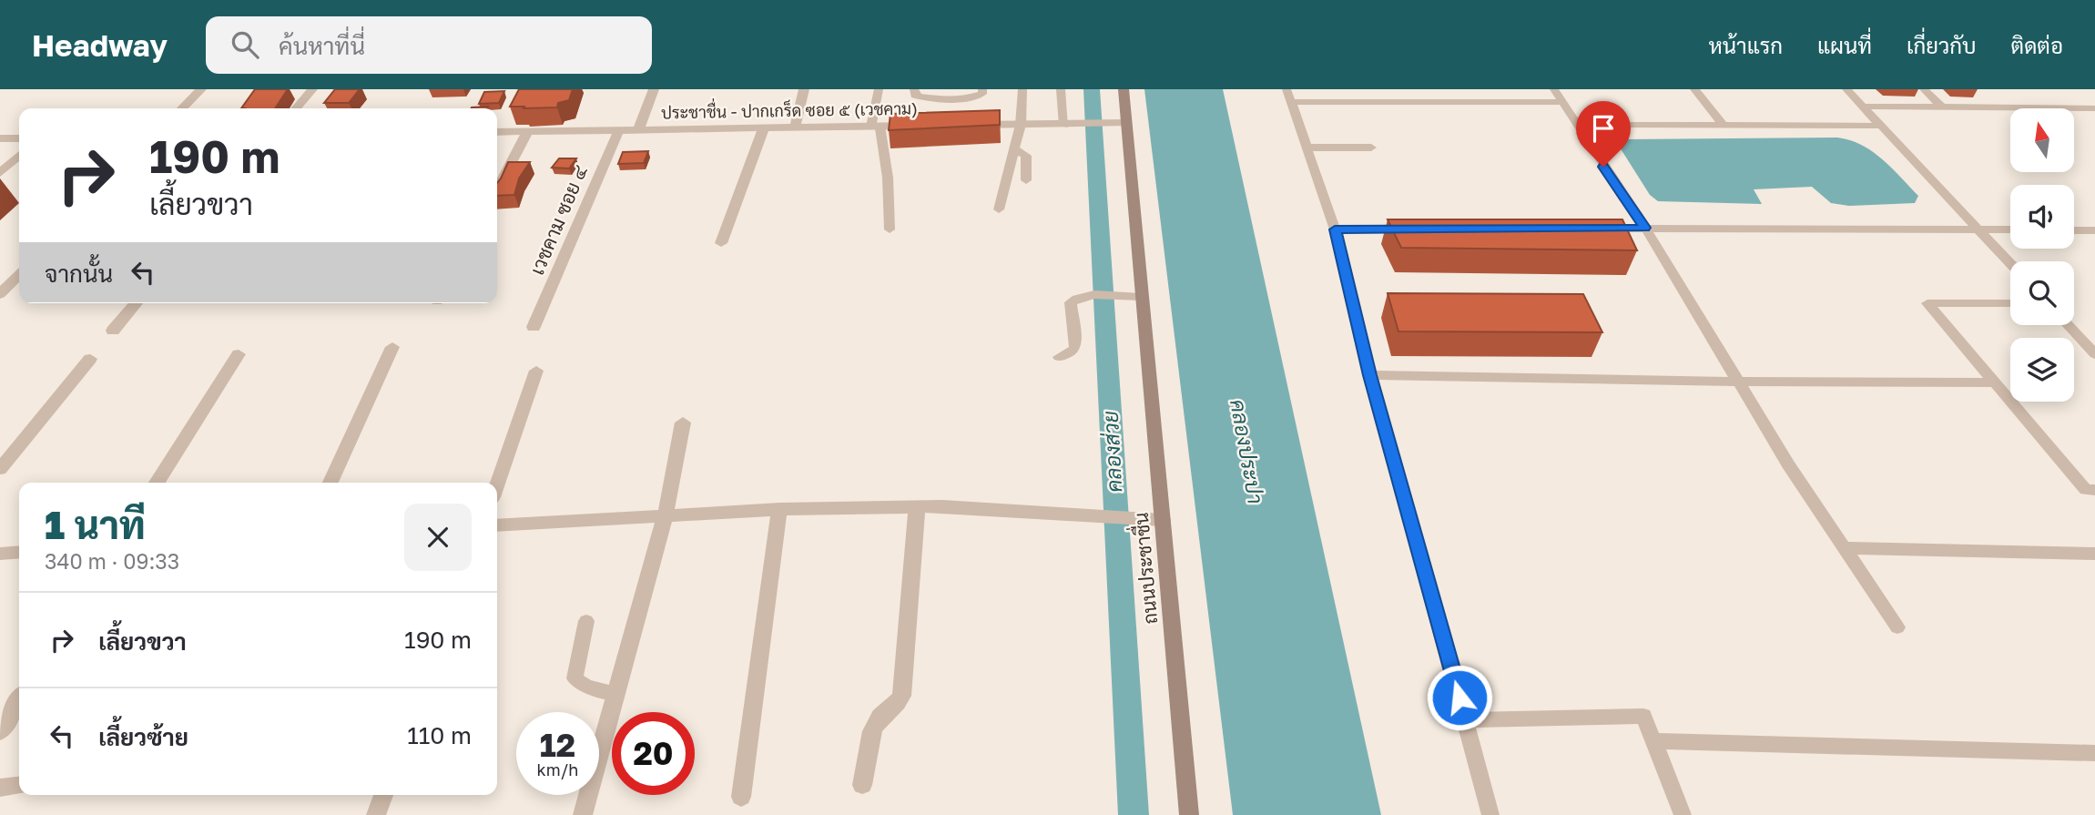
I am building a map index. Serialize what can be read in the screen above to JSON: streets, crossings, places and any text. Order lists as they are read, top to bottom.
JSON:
{
  "streets": {
    "main road": ["ถนนประชาชื่น"],
    "street": ["ประชาชื่น - ปากเกร็ด ซอย ๕ (เวชคาม)", "เวชคาม ซอย ๔"]
  },
  "crossings": [
    ["ประชาชื่น - ปากเกร็ด ซอย ๕ (เวชคาม)", "เวชคาม ซอย ๔"]
  ],
  "water": ["คลองส่วย", "คลองประปา"],
  "north": "top",
  "page": {
    "header": "Headway",
    "search": "ค้นหาที่นี่",
    "nav": [
      "หน้าแรก",
      "แผนที่",
      "เกี่ยวกับ",
      "ติดต่อ"
    ],
    "turn": ["190 m", "เลี้ยวขวา"],
    "then": "จากนั้น",
    "heading": ["1 นาที", "340 m · 09:33"],
    "list": [
      {
        "name": "เลี้ยวขวา",
        "value": "190 m"
      },
      {
        "name": "เลี้ยวซ้าย",
        "value": "110 m"
      }
    ],
    "speed": "12 km/h",
    "limit": "20"
  }
}
